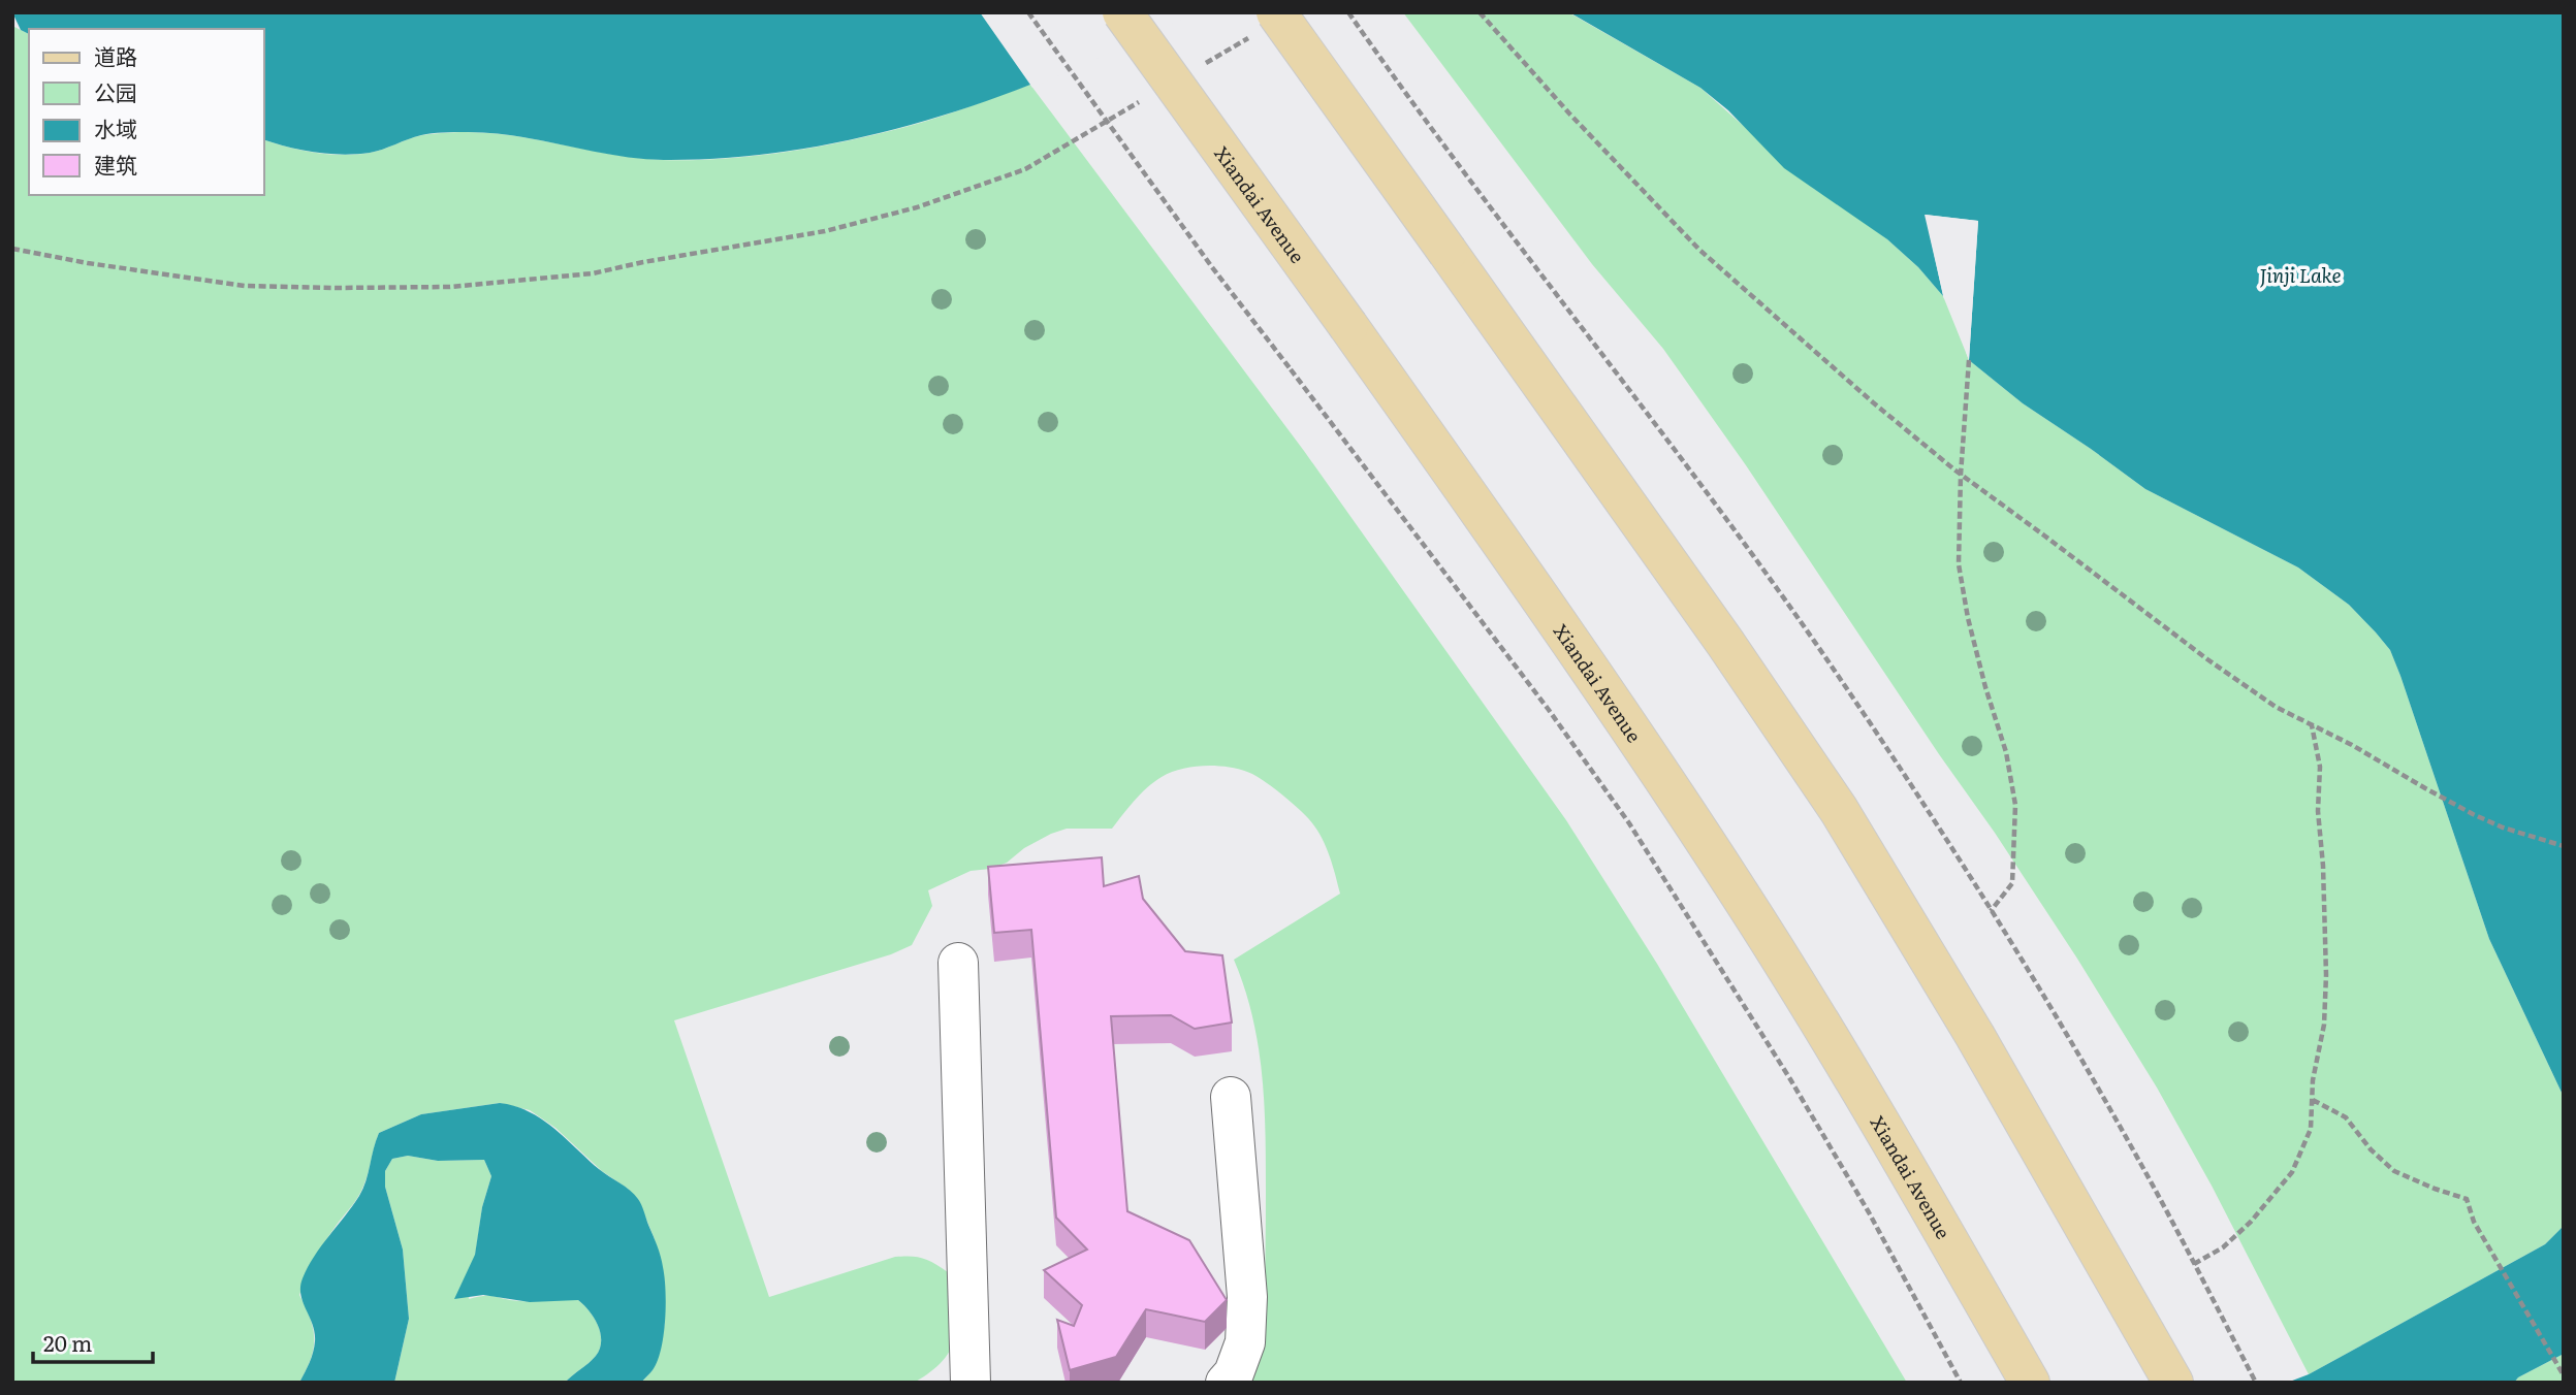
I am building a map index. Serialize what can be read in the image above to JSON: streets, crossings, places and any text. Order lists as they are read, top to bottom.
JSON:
{
  "streets": {
    "main road": ["Xiandai Avenue"]
  },
  "water": ["Jinji Lake"],
  "legend": [
    "道路",
    "公园",
    "水域",
    "建筑"
  ],
  "scale_bar": "20 m"
}
